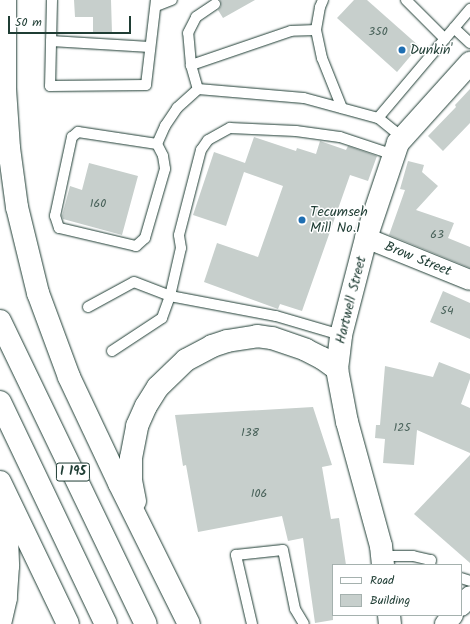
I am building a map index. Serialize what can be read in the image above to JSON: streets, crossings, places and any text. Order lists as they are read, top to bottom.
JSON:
{
  "streets": {
    "main road": ["Hartwell Street", "I 195"],
    "street": ["Brow Street"]
  },
  "crossings": [
    ["Brow Street", "Hartwell Street"]
  ],
  "places": ["Dunkin'", "Tecumseh Mill No.1"],
  "house_numbers": [
    "350",
    "160",
    "63",
    "54",
    "125",
    "138",
    "106"
  ],
  "legend": ["Road", "Building"],
  "scale_bar": "50 m"
}
